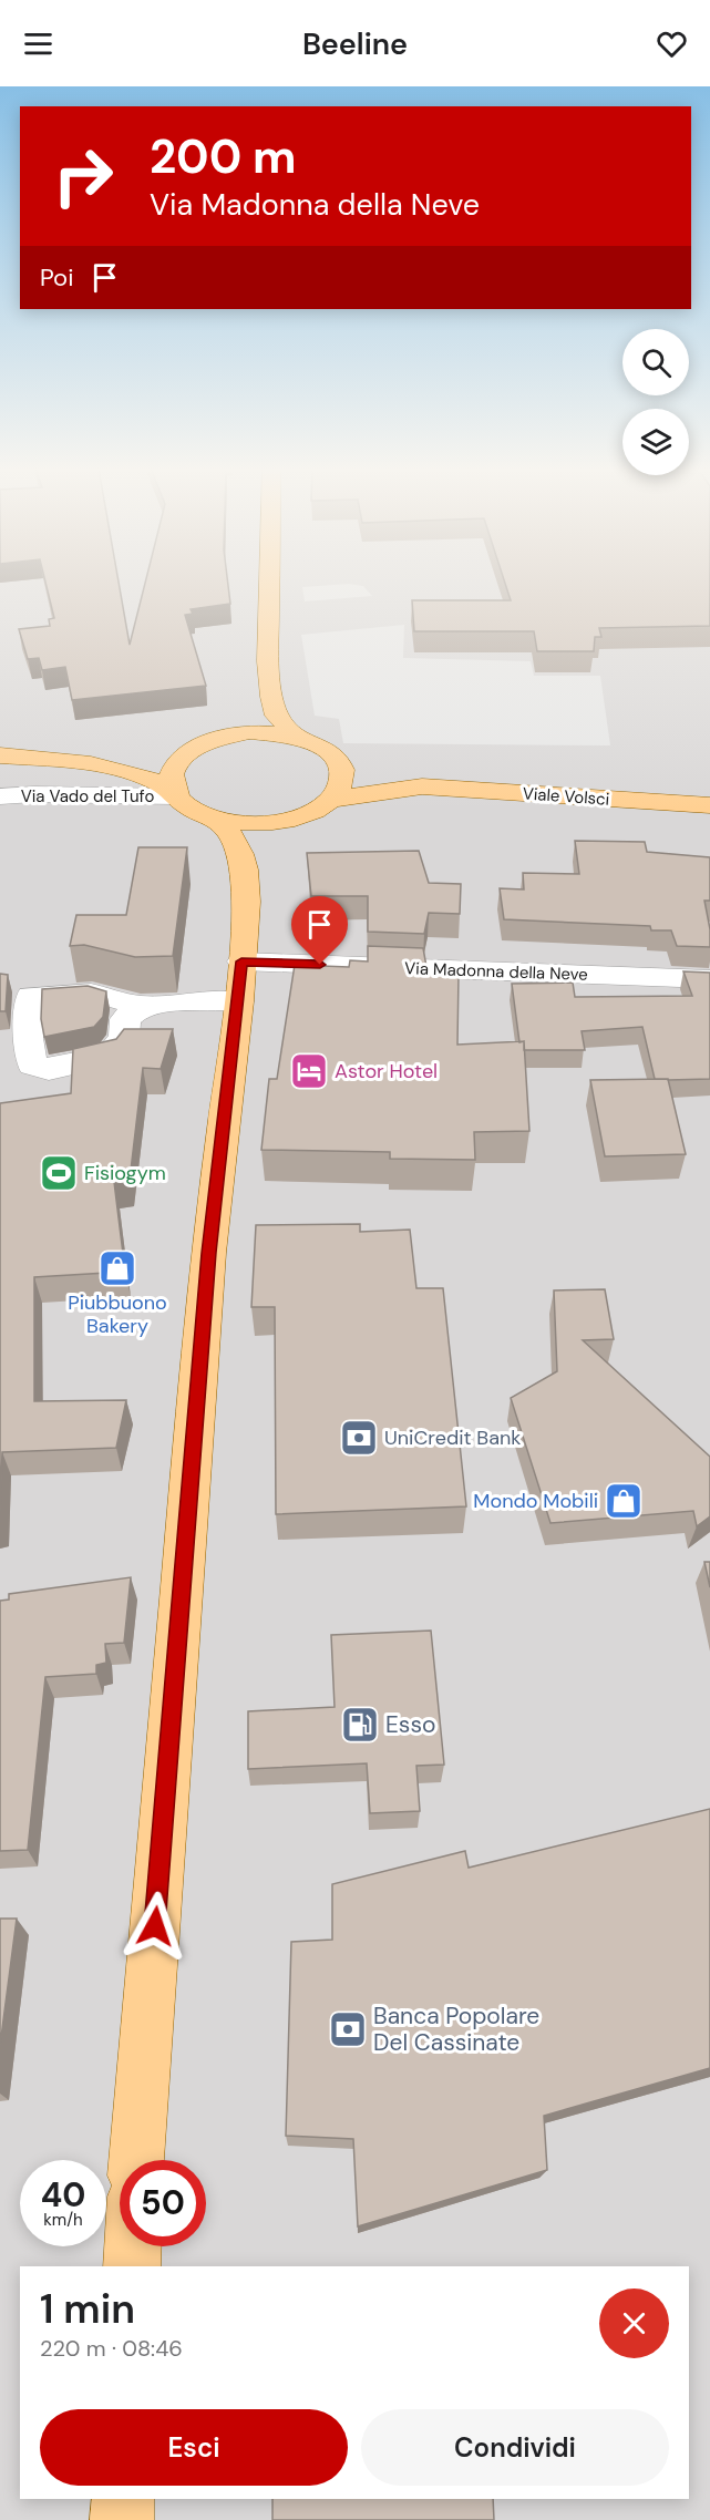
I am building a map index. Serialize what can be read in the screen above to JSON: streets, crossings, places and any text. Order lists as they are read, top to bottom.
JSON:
{
  "streets": {
    "main road": ["Viale Volsci"],
    "street": ["Via Vado del Tufo", "Via Madonna della Neve"]
  },
  "places": {
    "hotel": ["Astor Hotel"],
    "sports": ["Fisiogym"],
    "shop": ["Piubbuono Bakery", "Mondo Mobili"],
    "bank": ["UniCredit Bank", "Banca Popolare Del Cassinate"],
    "fuel station": ["Esso"]
  },
  "page": {
    "header": "Beeline",
    "turn": ["200 m", "Via Madonna della Neve"],
    "then": "Poi",
    "speed": "40 km/h",
    "limit": "50",
    "heading": ["1 min", "220 m · 08:46"],
    "buttons": ["Esci", "Condividi"]
  }
}
